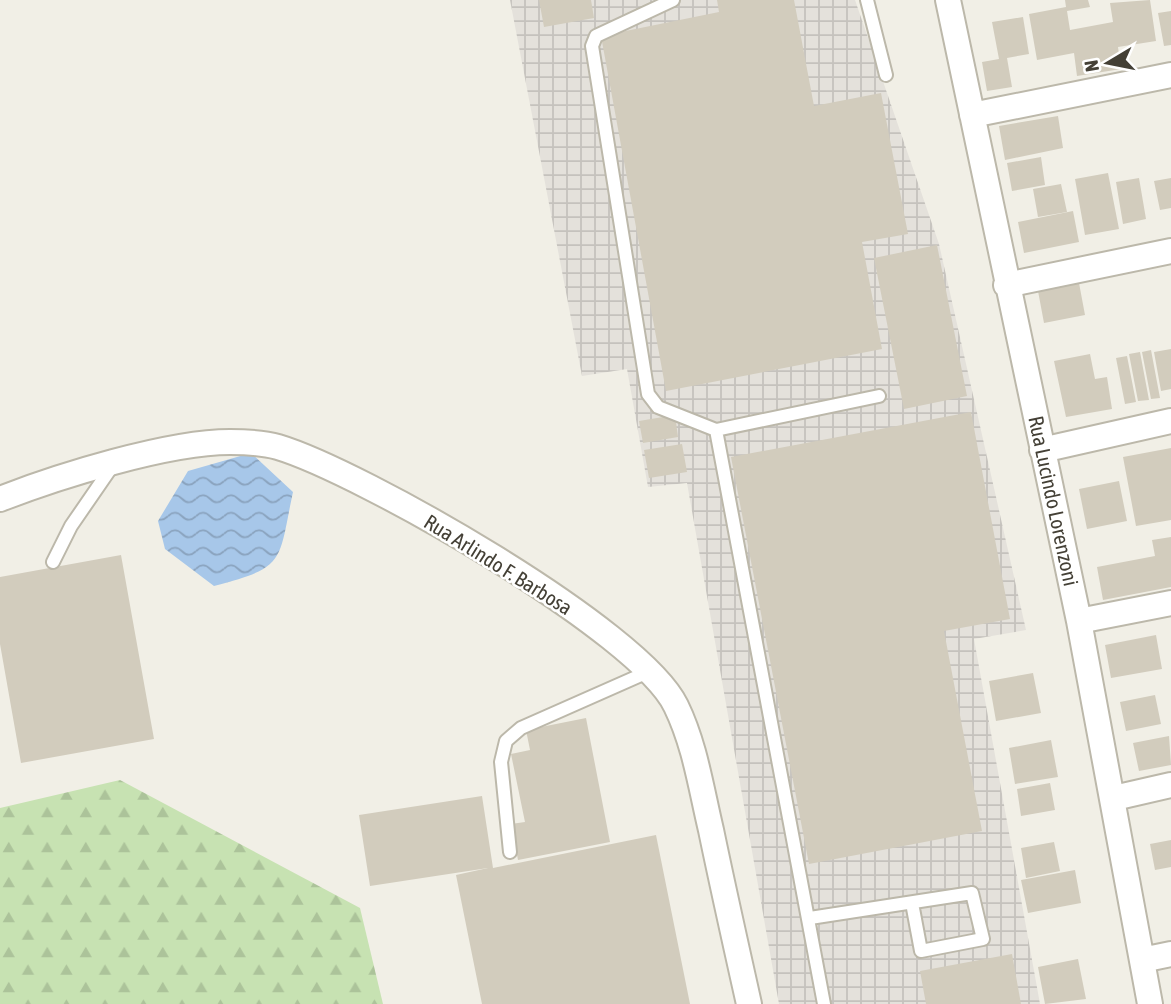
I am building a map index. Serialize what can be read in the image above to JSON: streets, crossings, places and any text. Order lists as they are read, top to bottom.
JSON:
{
  "streets": {
    "street": ["Rua Lucindo Lorenzoni", "Rua Arlindo F. Barbosa"]
  },
  "north": "left"
}
